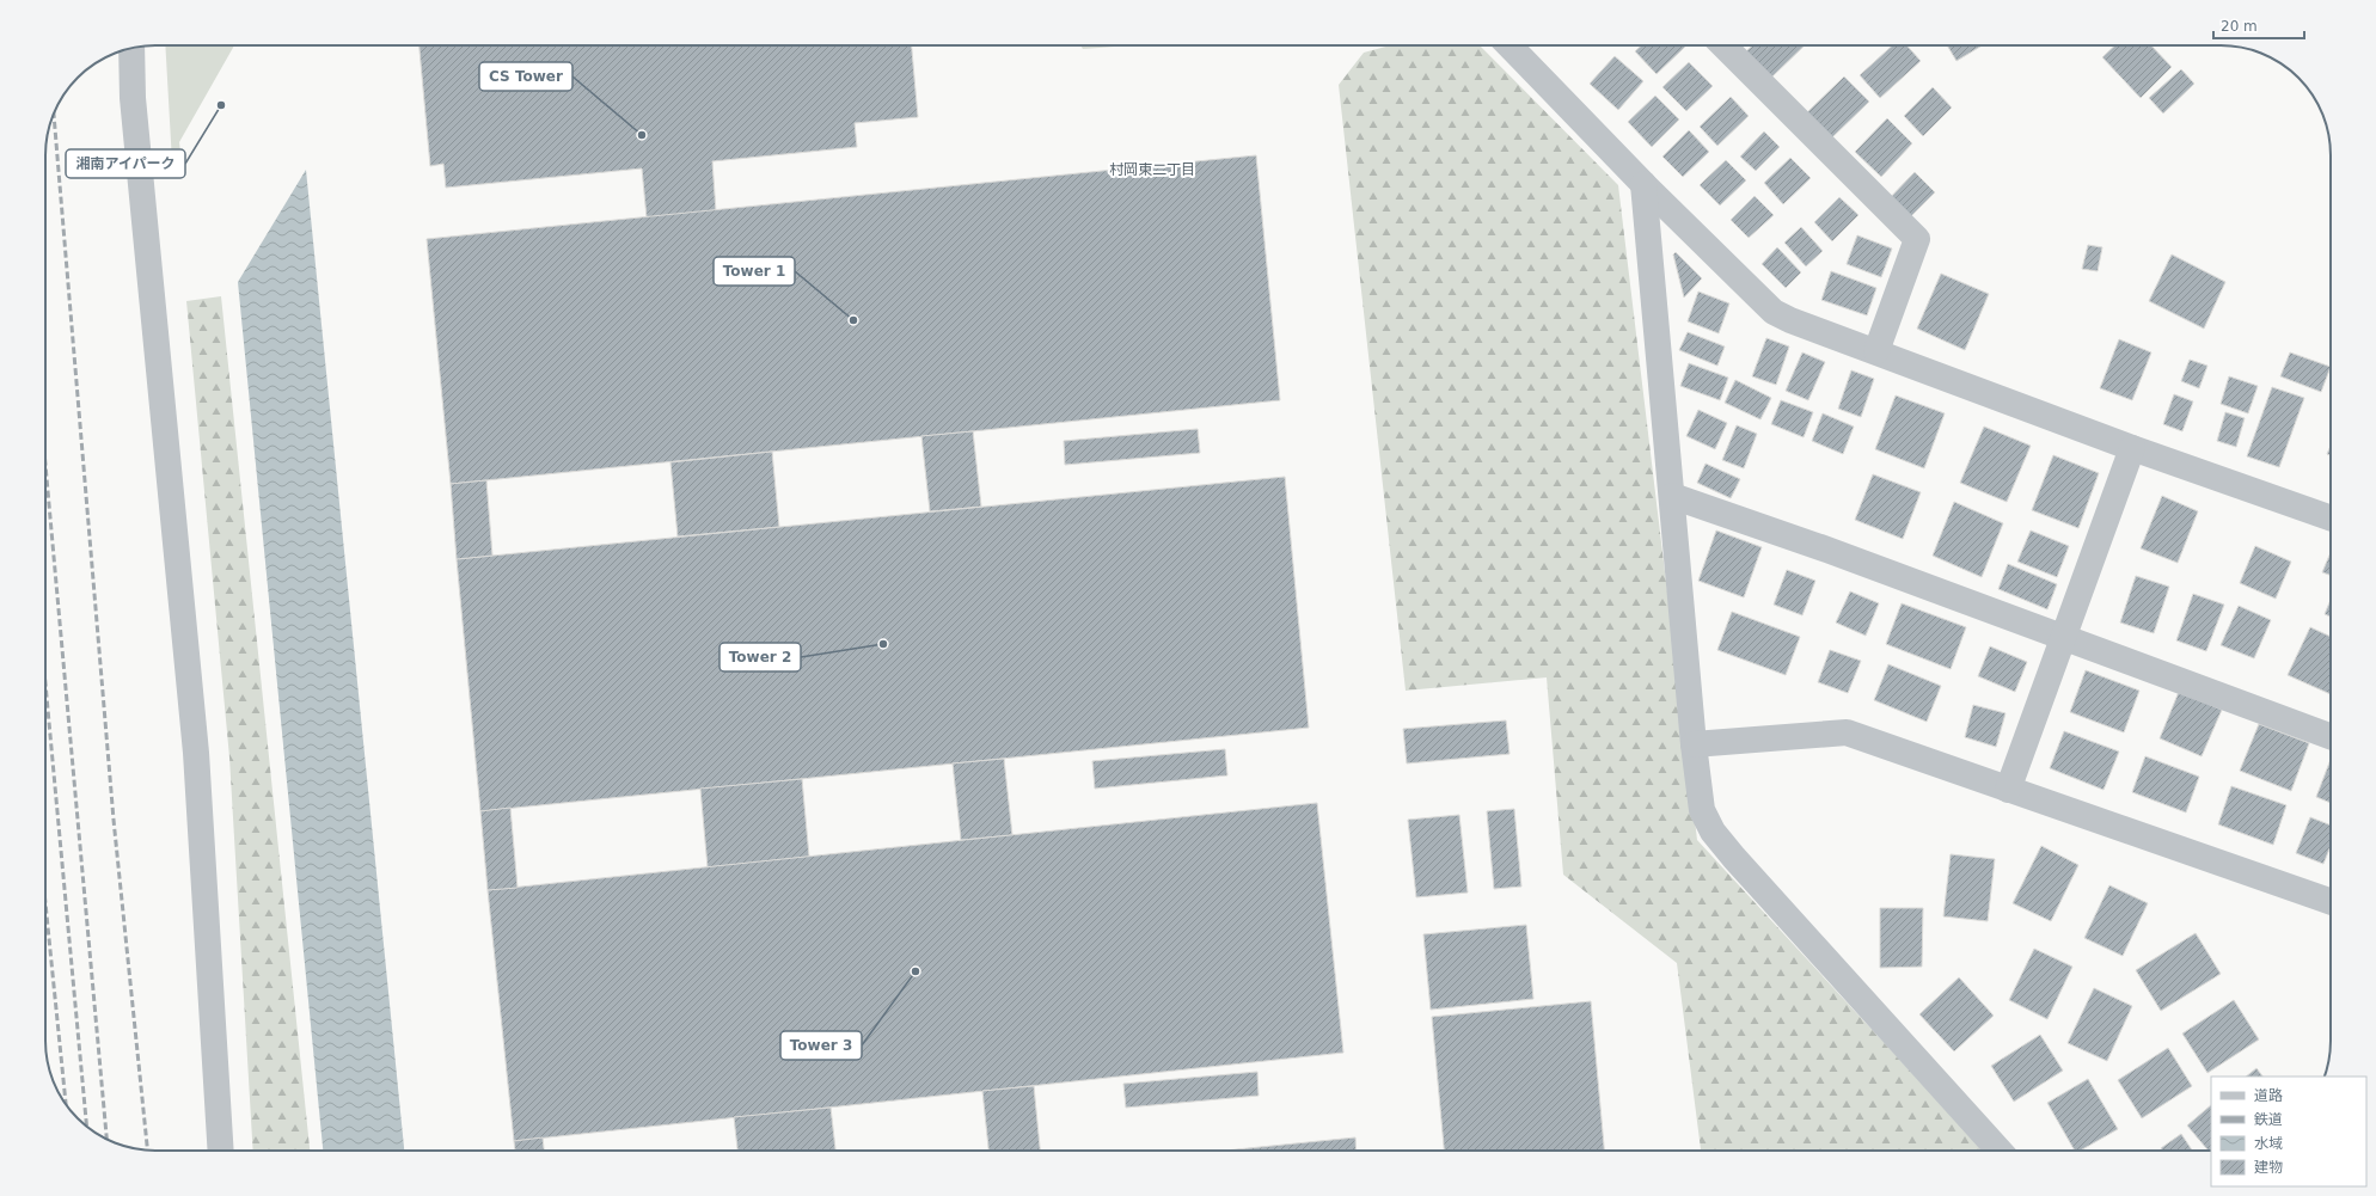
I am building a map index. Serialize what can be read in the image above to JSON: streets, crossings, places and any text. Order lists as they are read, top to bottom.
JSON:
{
  "districts": ["村岡東二丁目"],
  "places": [
    "湘南アイパーク",
    "CS Tower",
    "Tower 1",
    "Tower 2",
    "Tower 3"
  ],
  "legend": [
    "道路",
    "鉄道",
    "水域",
    "建物"
  ],
  "scale_bar": "20 m"
}
